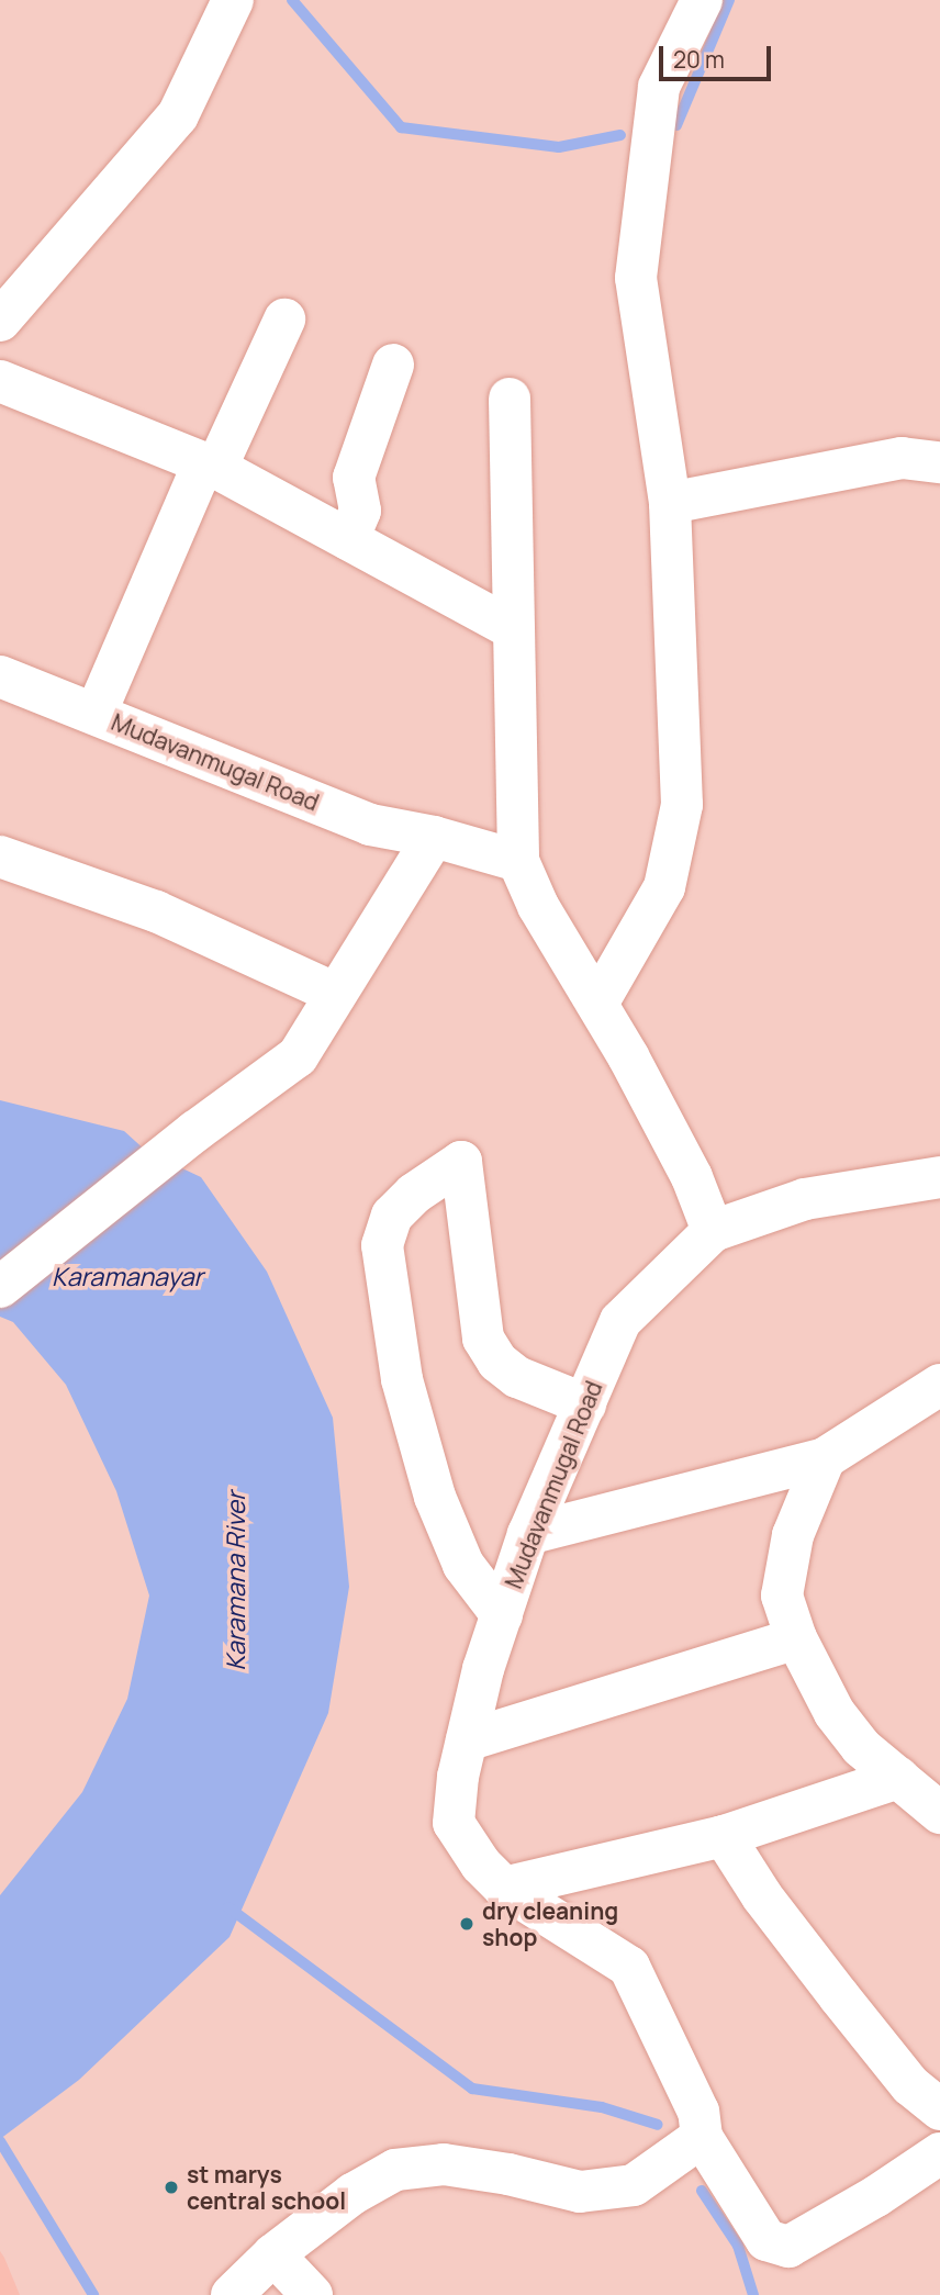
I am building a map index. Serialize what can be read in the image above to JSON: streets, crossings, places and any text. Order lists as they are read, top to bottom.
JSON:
{
  "streets": {
    "street": ["Mudavanmugal Road"]
  },
  "water": ["Karamanayar", "Karamana River"],
  "places": ["dry cleaning shop", "st marys central school"],
  "scale_bar": "20 m"
}
